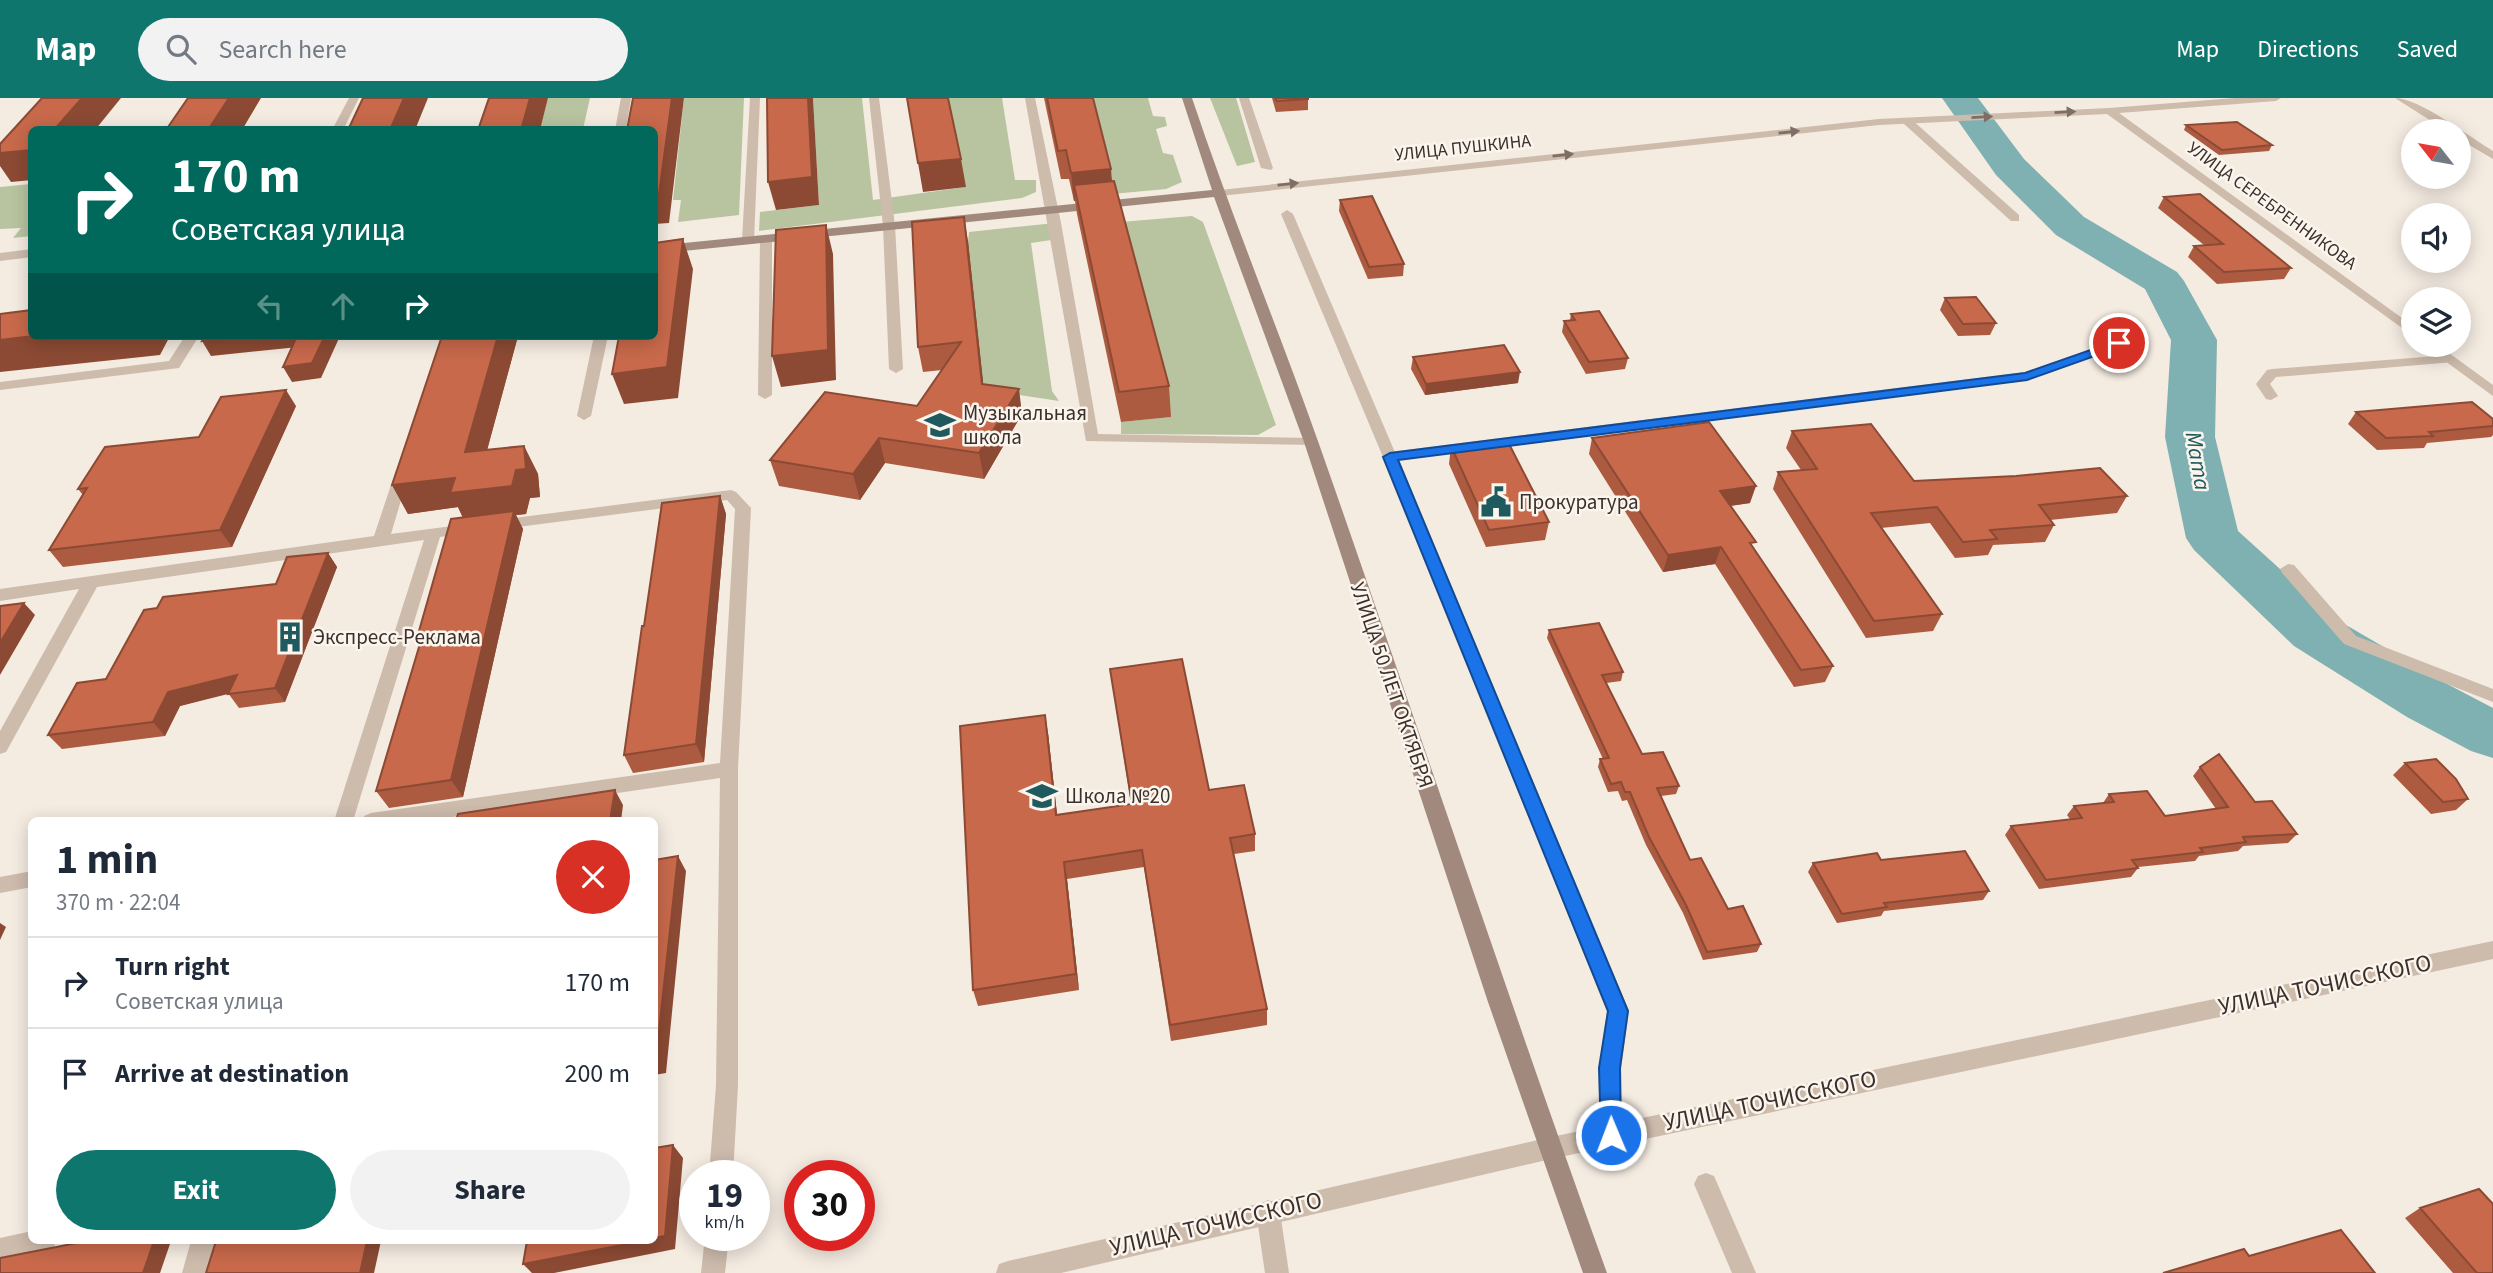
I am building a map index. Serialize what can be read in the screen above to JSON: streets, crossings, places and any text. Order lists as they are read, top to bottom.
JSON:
{
  "streets": {
    "main road": ["УЛИЦА ПУШКИНА", "УЛИЦА 50 ЛЕТ ОКТЯБРЯ"],
    "street": ["УЛИЦА СЕРЕБРЕННИКОВА", "УЛИЦА ТОЧИССКОГО"]
  },
  "crossings": [
    ["УЛИЦА ПУШКИНА", "УЛИЦА СЕРЕБРЕННИКОВА"],
    ["УЛИЦА ПУШКИНА", "УЛИЦА 50 ЛЕТ ОКТЯБРЯ"],
    ["УЛИЦА 50 ЛЕТ ОКТЯБРЯ", "УЛИЦА ТОЧИССКОГО"]
  ],
  "one_way": ["УЛИЦА ПУШКИНА"],
  "water": ["Мата"],
  "places": {
    "school or university": ["Музыкальная школа", "Школа №20"],
    "public building": ["Прокуратура"],
    "building": ["Экспресс-Реклама"]
  },
  "north": "top left",
  "page": {
    "header": "Map",
    "search": "Search here",
    "nav": ["Map", "Directions", "Saved"],
    "turn": ["170 m", "Советская улица"],
    "heading": ["1 min", "370 m · 22:04"],
    "list": [
      {
        "name": "Turn right",
        "note": "Советская улица",
        "value": "170 m"
      },
      {
        "name": "Arrive at destination",
        "value": "200 m"
      }
    ],
    "buttons": ["Exit", "Share"],
    "speed": "19 km/h",
    "limit": "30"
  }
}
